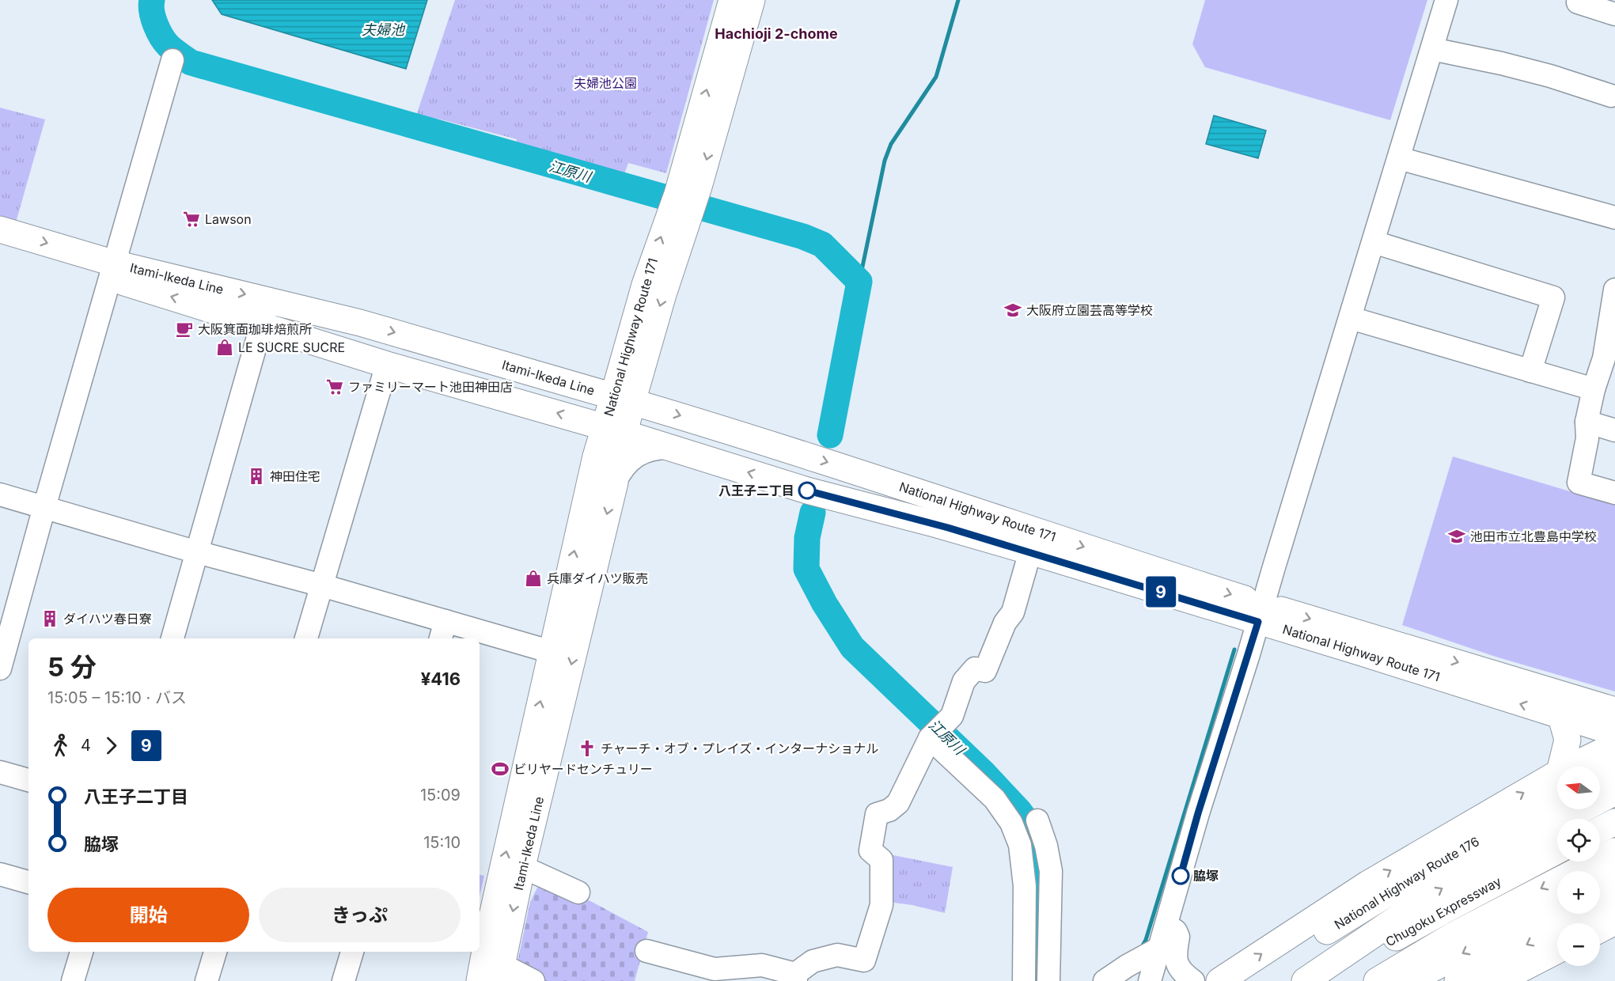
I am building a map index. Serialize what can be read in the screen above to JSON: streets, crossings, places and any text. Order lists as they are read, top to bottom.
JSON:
{
  "streets": {
    "main road": [
      "Itami-Ikeda Line",
      "National Highway Route 171",
      "National Highway Route 176",
      "Chugoku Expressway"
    ]
  },
  "crossings": [
    ["Itami-Ikeda Line", "National Highway Route 171"]
  ],
  "districts": ["Hachioji 2-chome"],
  "water": ["夫婦池", "江原川"],
  "parks": ["夫婦池公園"],
  "places": {
    "supermarket": ["Lawson", "ファミリーマート池田神田店"],
    "school or university": ["大阪府立園芸高等学校", "池田市立北豊島中学校"],
    "cafe": ["大阪箕面珈琲焙煎所"],
    "shop": ["LE SUCRE SUCRE", "兵庫ダイハツ販売"],
    "building": ["神田住宅", "ダイハツ春日寮"],
    "other": ["八王子二丁目", "脇塚"],
    "church": ["チャーチ・オブ・プレイズ・インターナショナル"],
    "sports": ["ビリヤードセンチュリー"]
  },
  "lines": ["bus line 9"],
  "north": "left",
  "page": {
    "on_map": "9",
    "heading": ["5 分", "15:05 – 15:10 · バス", "¥416"],
    "legs": ["4", "9"],
    "map_buttons": ["+", "−"],
    "list": [
      {
        "name": "八王子二丁目",
        "value": "15:09"
      },
      {
        "name": "脇塚",
        "value": "15:10"
      }
    ],
    "buttons": ["開始", "きっぷ"]
  }
}
